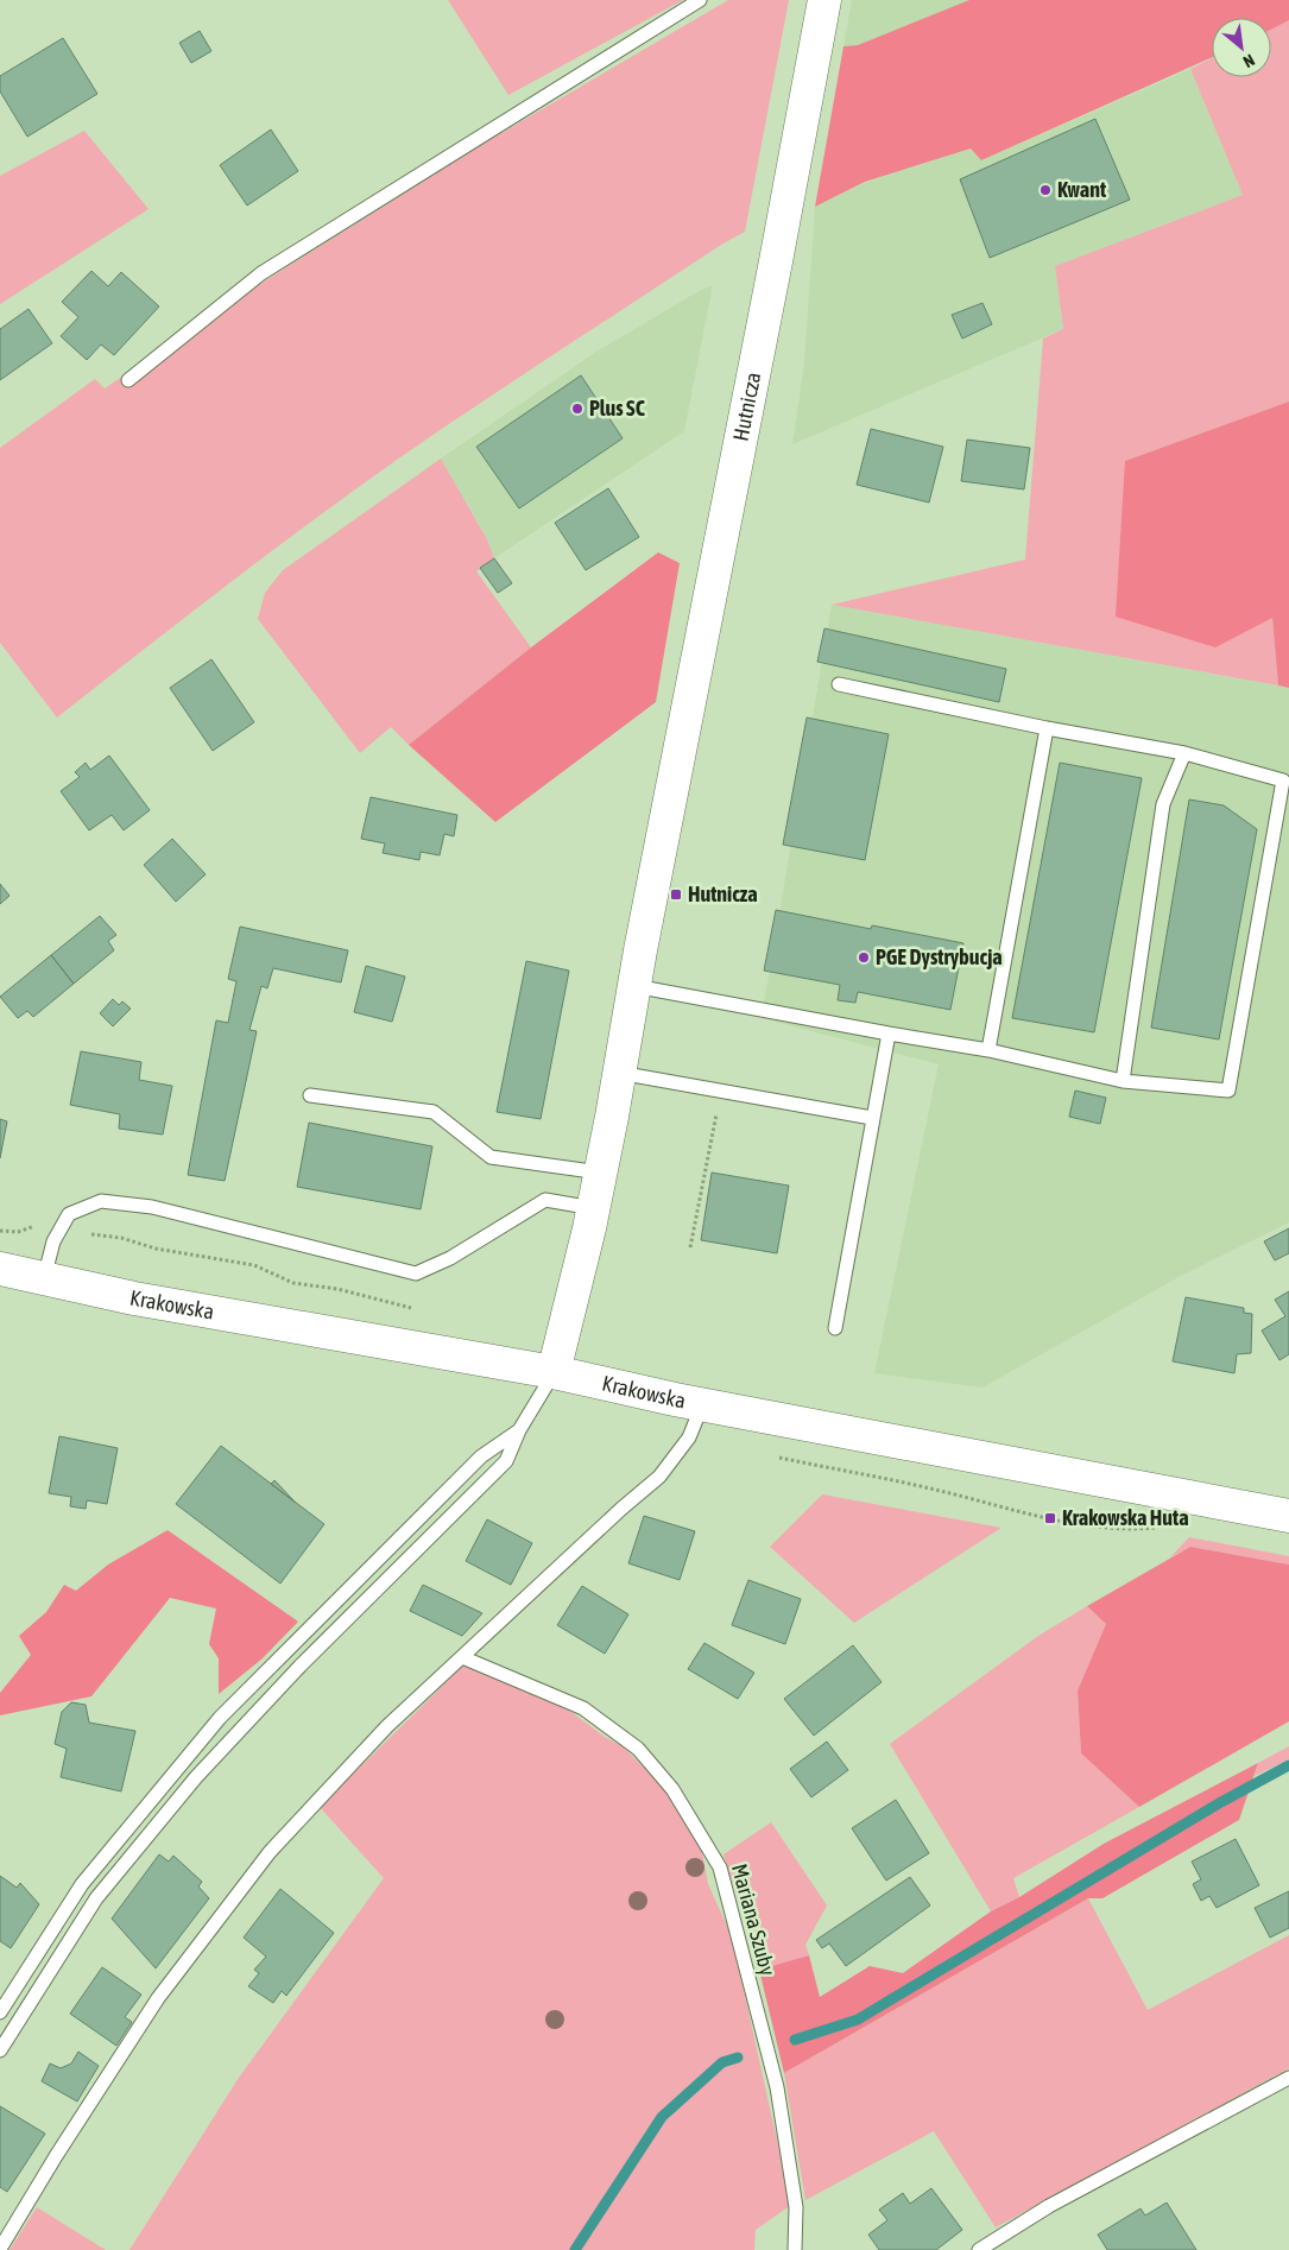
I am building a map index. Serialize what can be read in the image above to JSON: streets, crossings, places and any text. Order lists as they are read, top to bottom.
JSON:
{
  "streets": {
    "street": ["Hutnicza", "Krakowska"],
    "lane": ["Mariana Szuby"]
  },
  "crossings": [
    ["Hutnicza", "Krakowska"]
  ],
  "places": {
    "other": ["Kwant", "Plus SC", "PGE Dystrybucja"],
    "transit": ["Hutnicza", "Krakowska Huta"]
  },
  "north": "bottom right"
}
